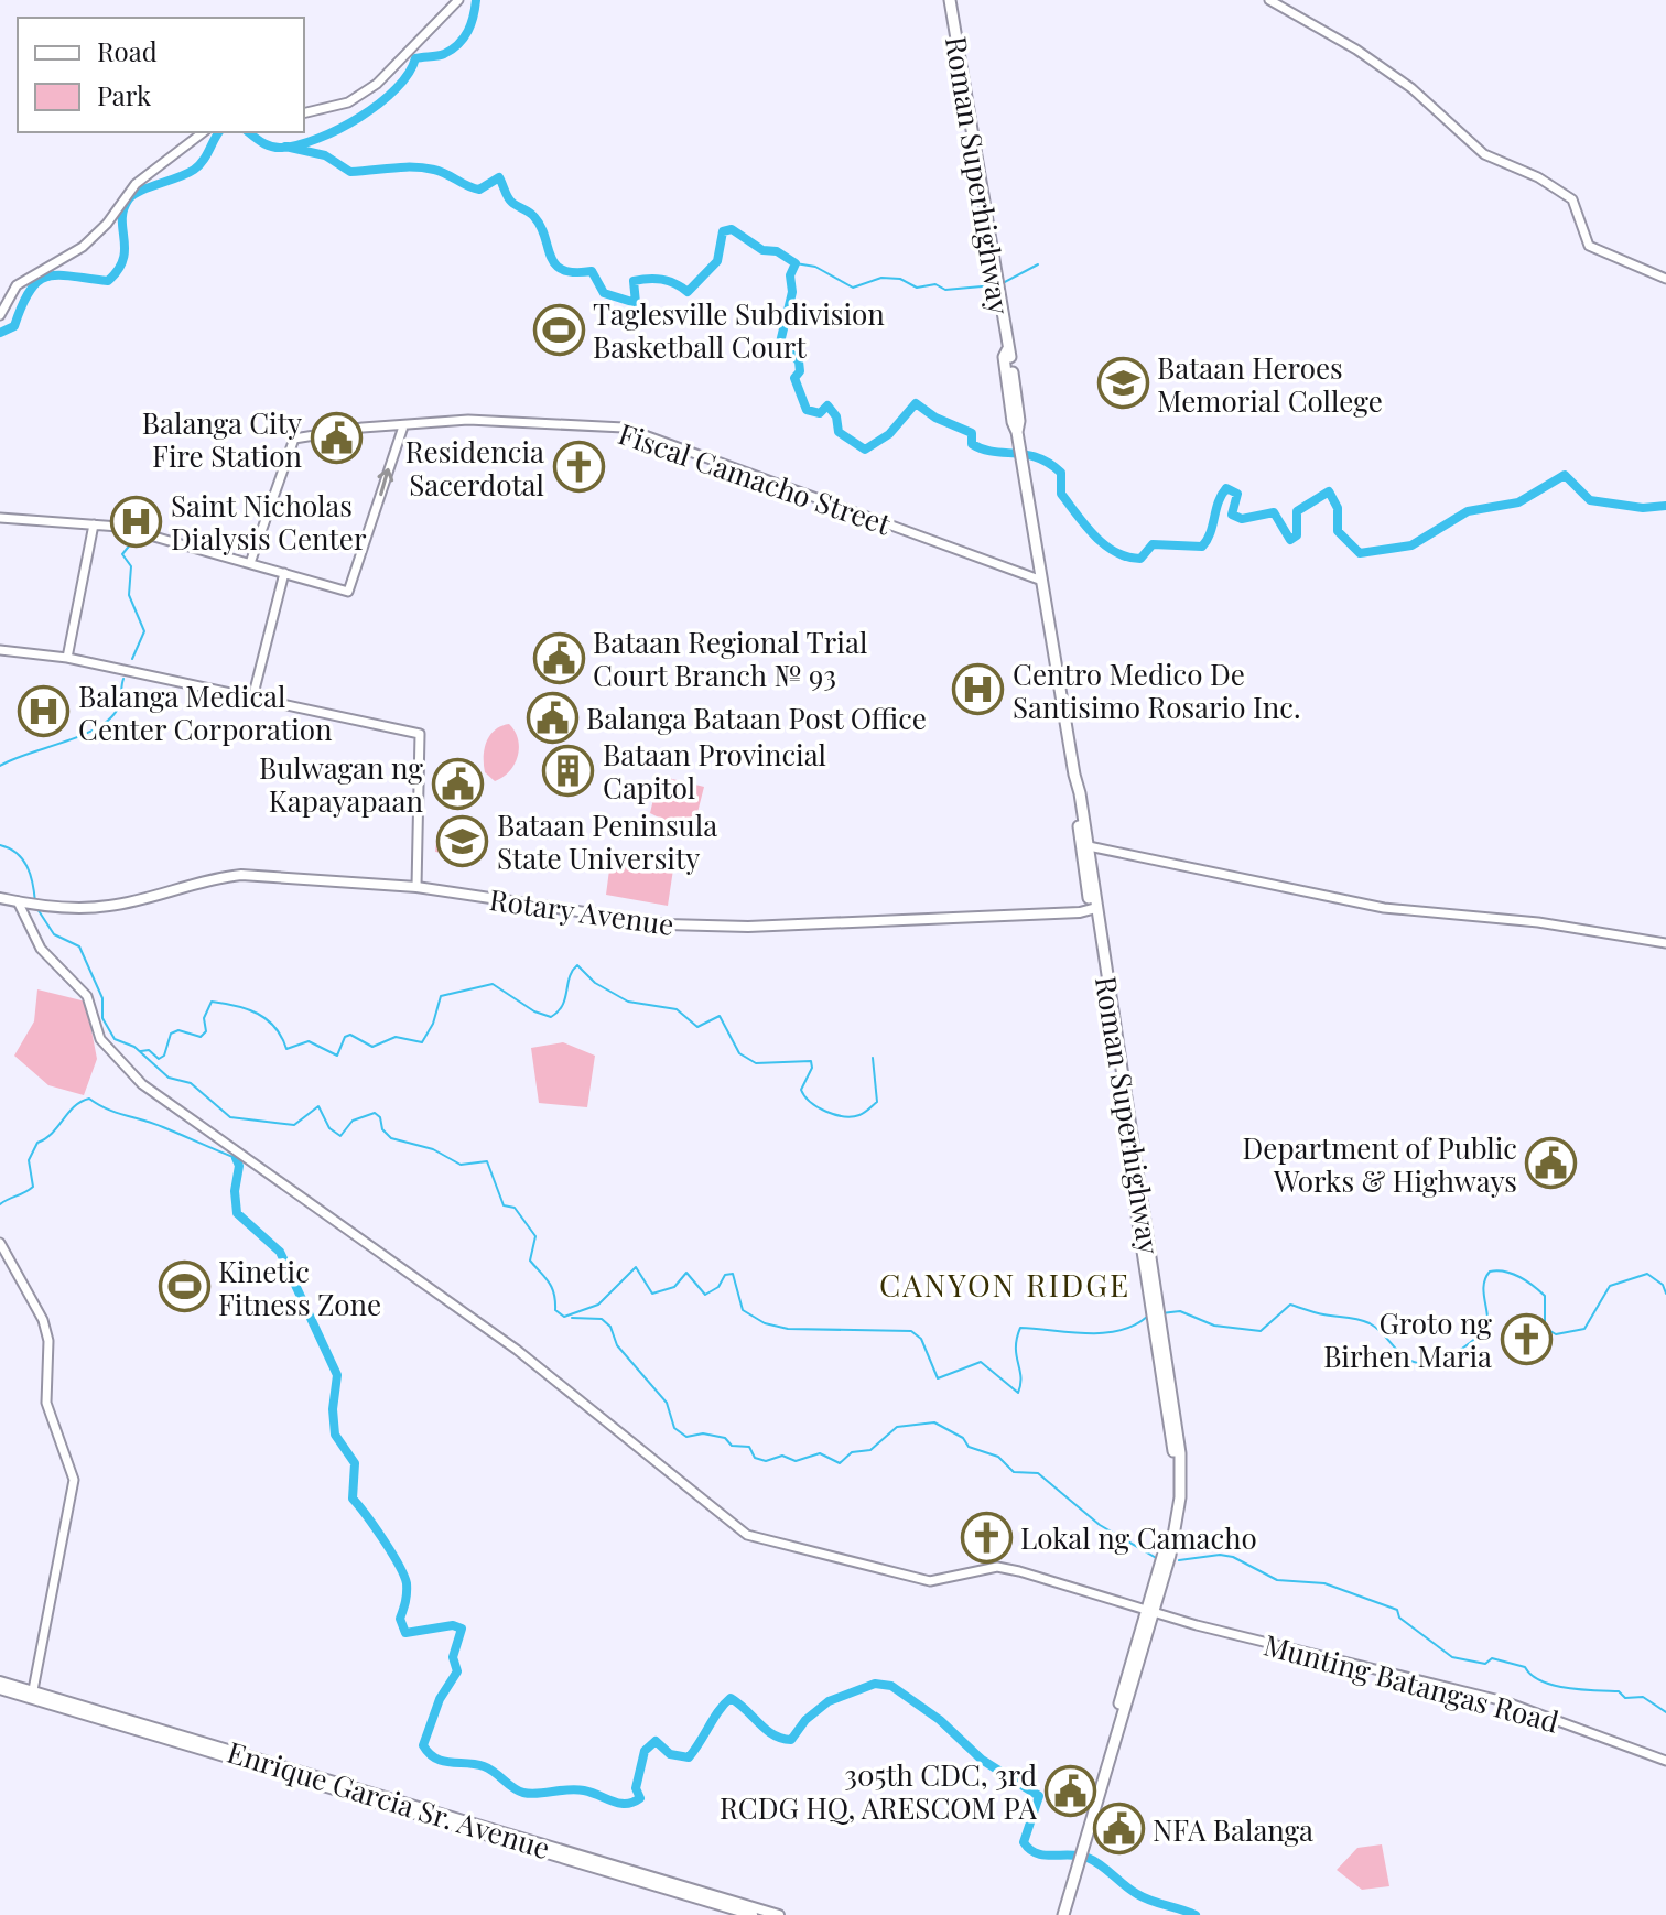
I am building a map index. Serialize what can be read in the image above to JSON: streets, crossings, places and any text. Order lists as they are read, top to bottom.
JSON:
{
  "streets": {
    "main road": ["Roman Superhighway", "Rotary Avenue", "Enrique Garcia Sr. Avenue"],
    "street": ["Fiscal Camacho Street", "Munting Batangas Road"]
  },
  "crossings": [
    ["Roman Superhighway", "Fiscal Camacho Street"],
    ["Roman Superhighway", "Rotary Avenue"],
    ["Roman Superhighway", "Munting Batangas Road"],
    ["Rotary Avenue", "Munting Batangas Road"]
  ],
  "districts": ["CANYON RIDGE"],
  "places": {
    "sports": ["Taglesville Subdivision Basketball Court", "Kinetic Fitness Zone"],
    "school or university": ["Bataan Heroes Memorial College", "Bataan Peninsula State University"],
    "public building": [
      "Balanga City Fire Station",
      "Bataan Regional Trial Court Branch № 93",
      "Balanga Bataan Post Office",
      "Bulwagan ng Kapayapaan",
      "Department of Public Works & Highways",
      "305th CDC, 3rd RCDG HQ, ARESCOM PA",
      "NFA Balanga"
    ],
    "church": ["Residencia Sacerdotal", "Groto ng Birhen Maria", "Lokal ng Camacho"],
    "hospital": ["Saint Nicholas Dialysis Center", "Centro Medico De Santisimo Rosario Inc.", "Balanga Medical Center Corporation"],
    "building": ["Bataan Provincial Capitol"]
  },
  "legend": ["Road", "Park"]
}
